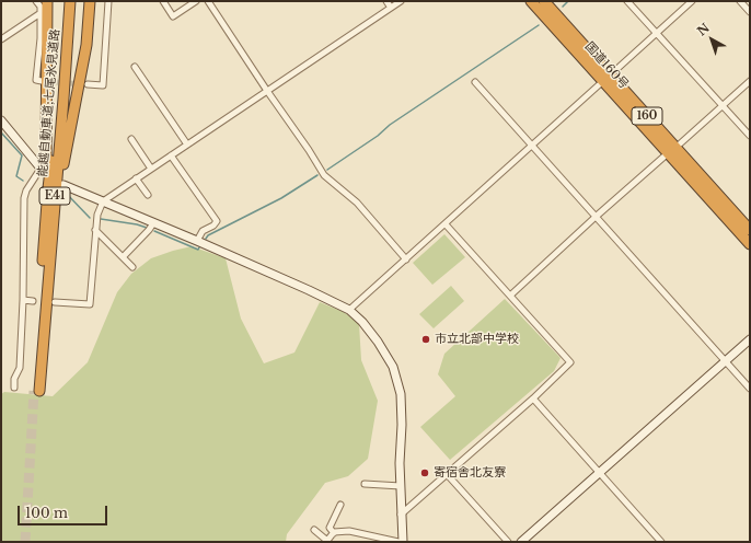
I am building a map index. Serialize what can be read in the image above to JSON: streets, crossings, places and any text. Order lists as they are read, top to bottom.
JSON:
{
  "streets": {
    "highway": [
      "国道160号",
      "能越自動車道;七尾氷見道路",
      "160",
      "E41"
    ]
  },
  "places": ["市立北部中学校", "寄宿舎北友寮"],
  "scale_bar": "100 m",
  "north": "top left"
}
